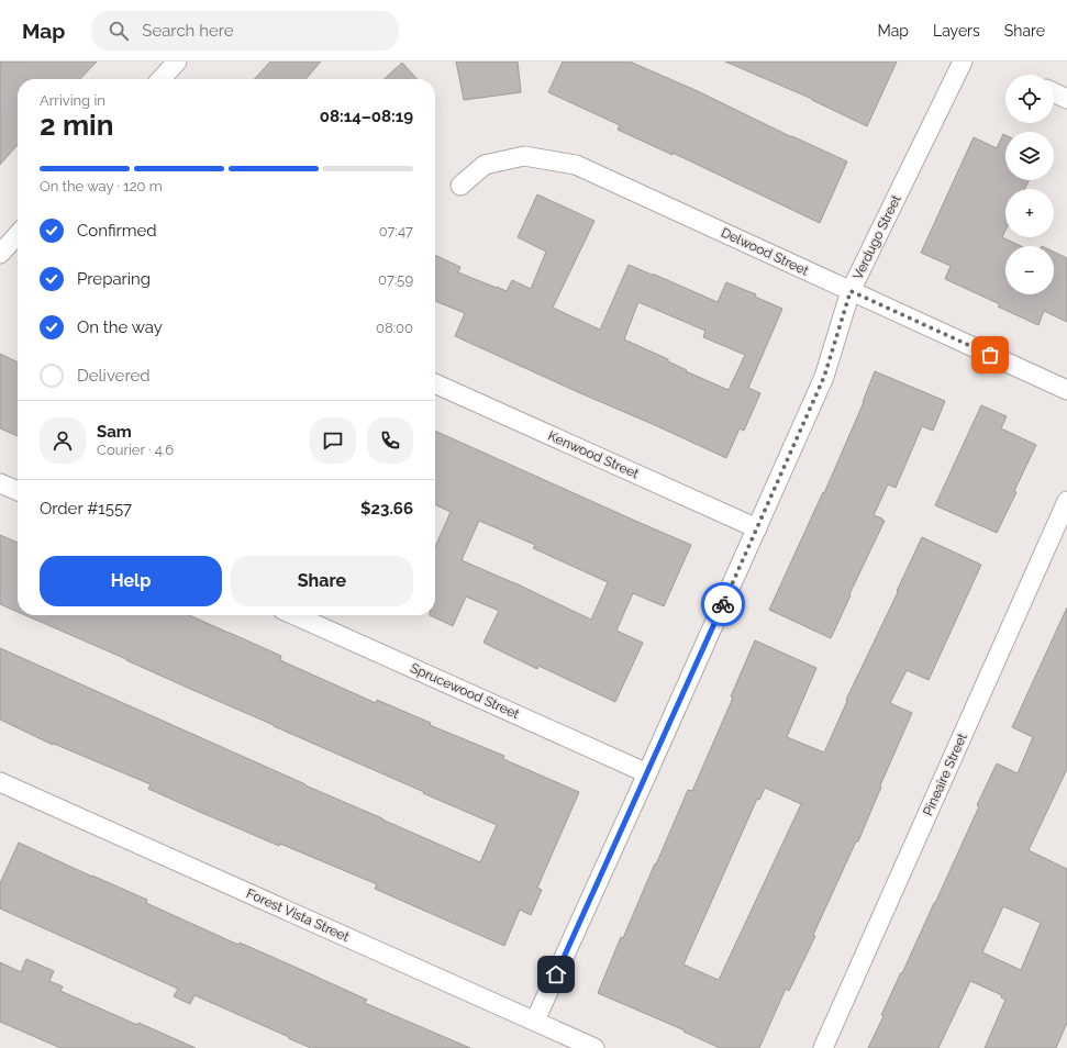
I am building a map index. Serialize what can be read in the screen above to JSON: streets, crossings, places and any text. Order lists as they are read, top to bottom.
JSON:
{
  "streets": {
    "street": [
      "Verdugo Street",
      "Delwood Street",
      "Kenwood Street",
      "Sprucewood Street",
      "Pineaire Street",
      "Forest Vista Street"
    ]
  },
  "crossings": [
    ["Verdugo Street", "Delwood Street"],
    ["Verdugo Street", "Kenwood Street"],
    ["Verdugo Street", "Sprucewood Street"],
    ["Verdugo Street", "Forest Vista Street"]
  ],
  "page": {
    "header": "Map",
    "search": "Search here",
    "nav": ["Map", "Layers", "Share"],
    "map_buttons": ["+", "−"],
    "heading": ["2 min", "Arriving in", "08:14–08:19"],
    "panel": [
      "Sam",
      "Courier · 4.6",
      "Order #1557",
      "$23.66"
    ],
    "bar": "On the way · 120 m",
    "list": [
      ["Confirmed", "07:47"],
      ["Preparing", "07:59"],
      ["On the way", "08:00"],
      "Delivered"
    ],
    "buttons": ["Help", "Share"]
  }
}
